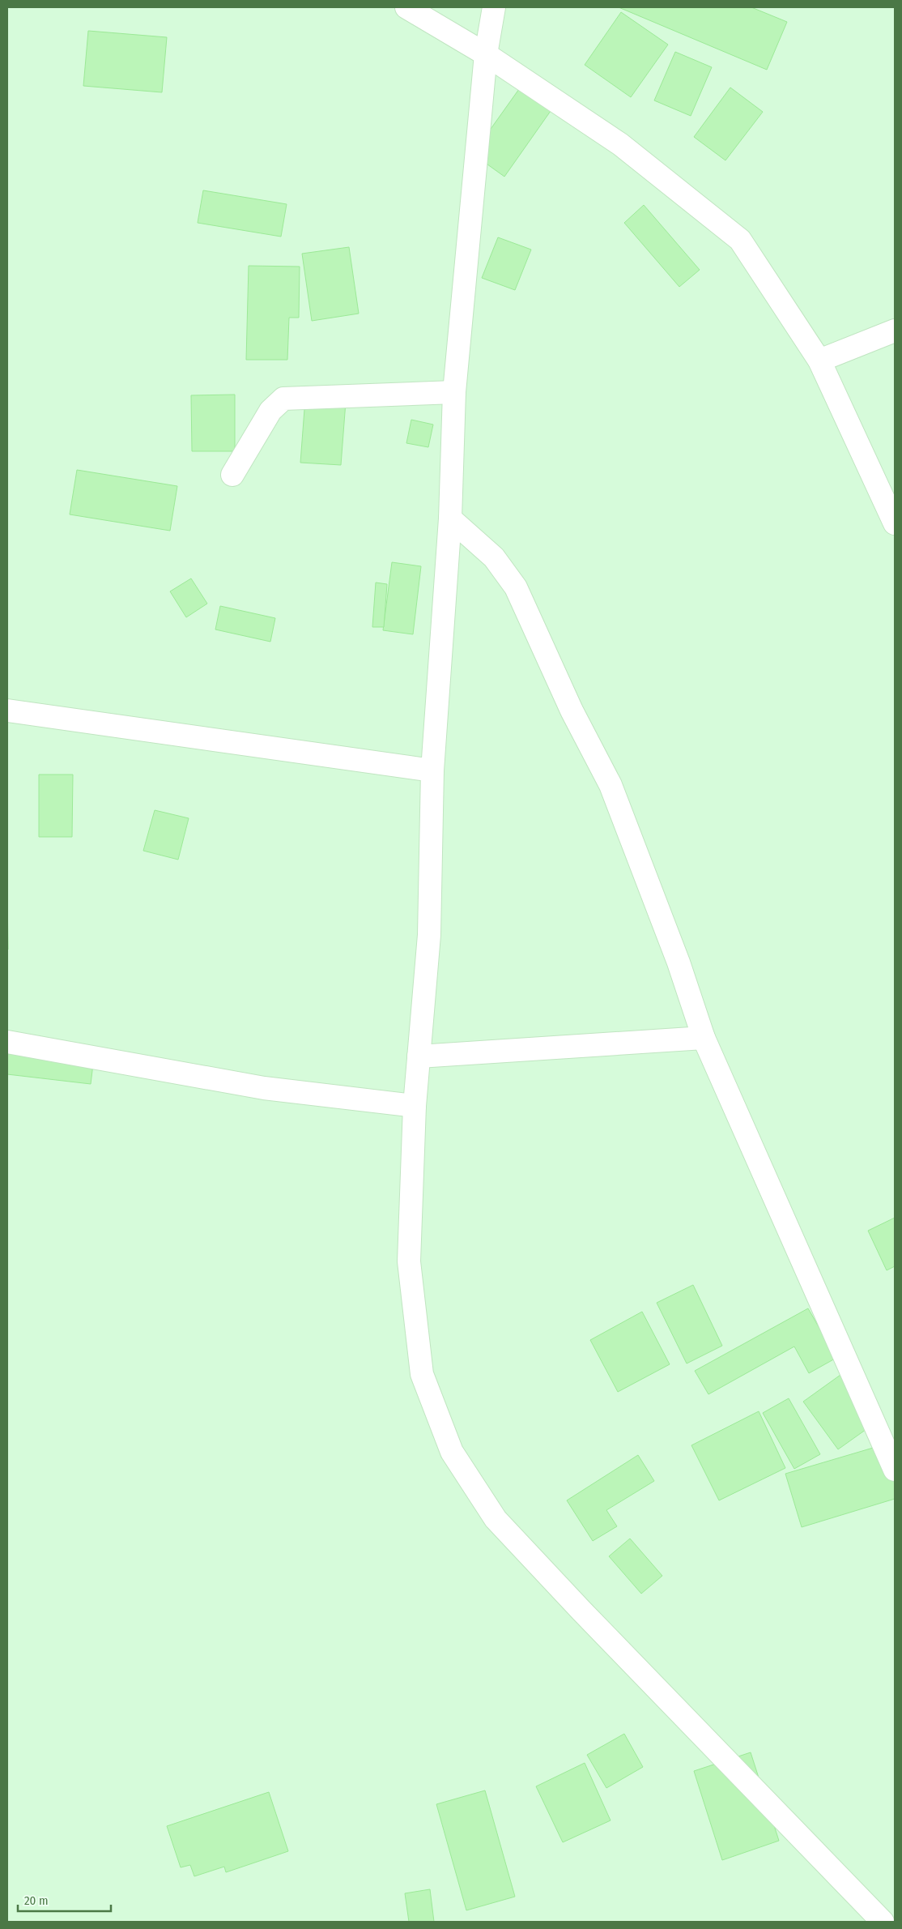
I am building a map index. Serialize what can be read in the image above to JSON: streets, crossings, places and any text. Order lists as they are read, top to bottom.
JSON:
{
  "scale_bar": "20 m"
}
